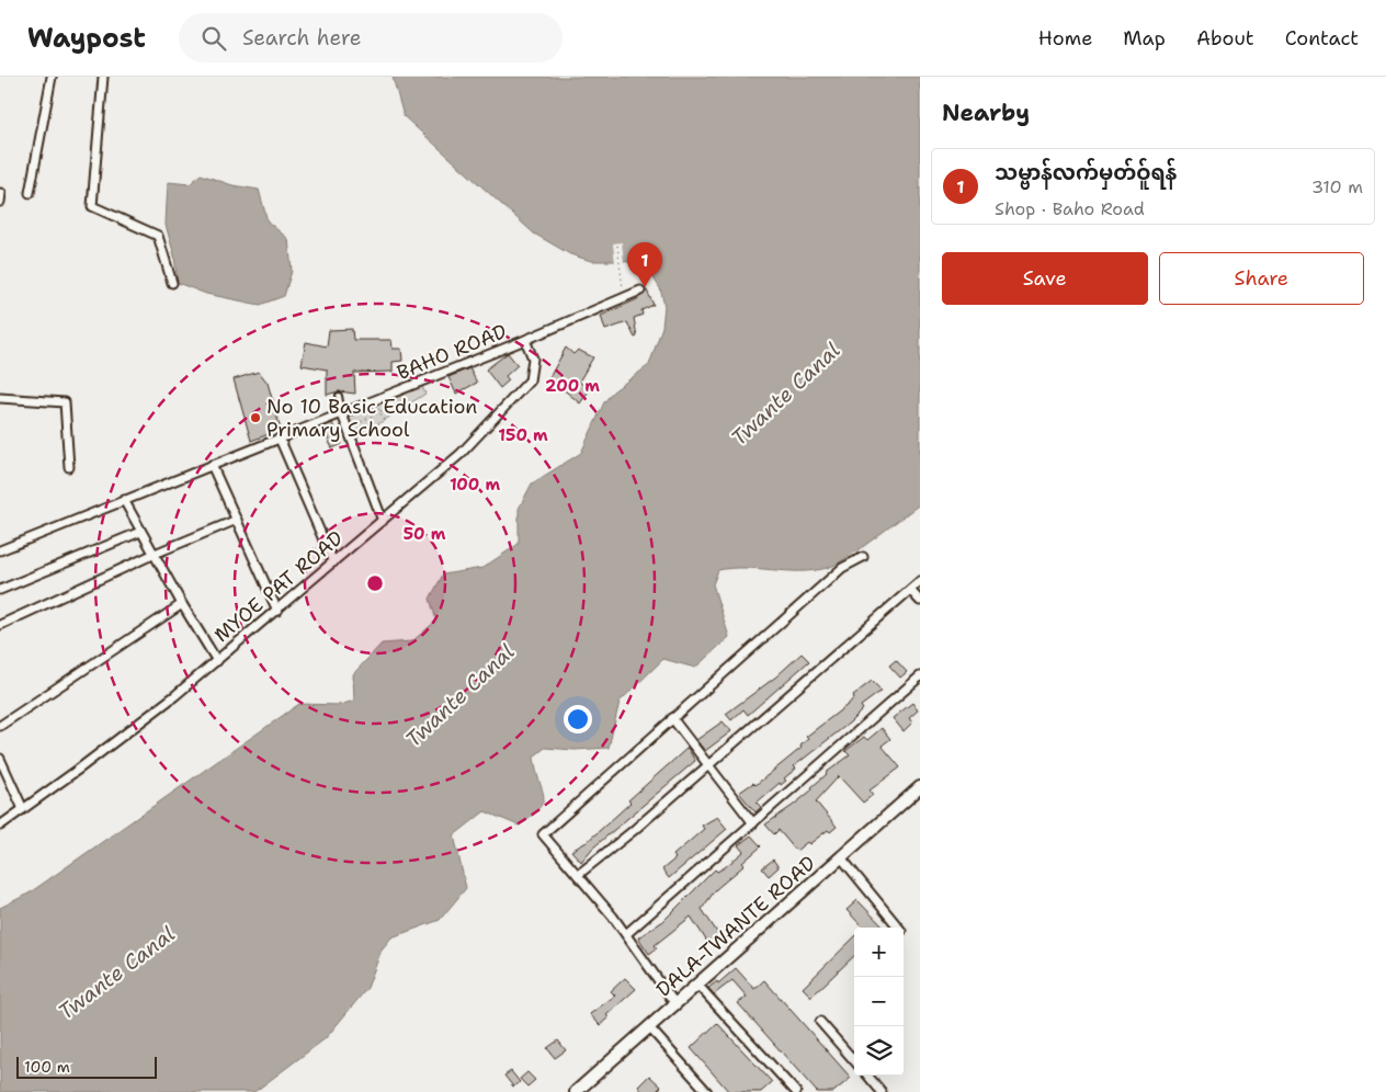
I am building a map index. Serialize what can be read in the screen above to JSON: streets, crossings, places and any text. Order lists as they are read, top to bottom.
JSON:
{
  "streets": {
    "main road": ["DALA-TWANTE ROAD"],
    "street": ["BAHO ROAD", "MYOE PAT ROAD"]
  },
  "crossings": [
    ["BAHO ROAD", "MYOE PAT ROAD"]
  ],
  "water": ["Twante Canal"],
  "places": ["No 10 Basic Education Primary School"],
  "scale_bar": "100 m",
  "page": {
    "header": "Waypost",
    "search": "Search here",
    "nav": [
      "Home",
      "Map",
      "About",
      "Contact"
    ],
    "heading": "Nearby",
    "list": [
      {
        "mark": "1",
        "name": "သမ္ဗာန်လက်မှတ်ဝ်ူရန်",
        "note": "Shop · Baho Road",
        "value": "310 m"
      }
    ],
    "buttons": ["Save", "Share"],
    "pins": "1",
    "map_buttons": ["+", "−"],
    "scale": "100 m"
  },
  "rings": [
    "200 m",
    "150 m",
    "100 m",
    "50 m"
  ]
}
